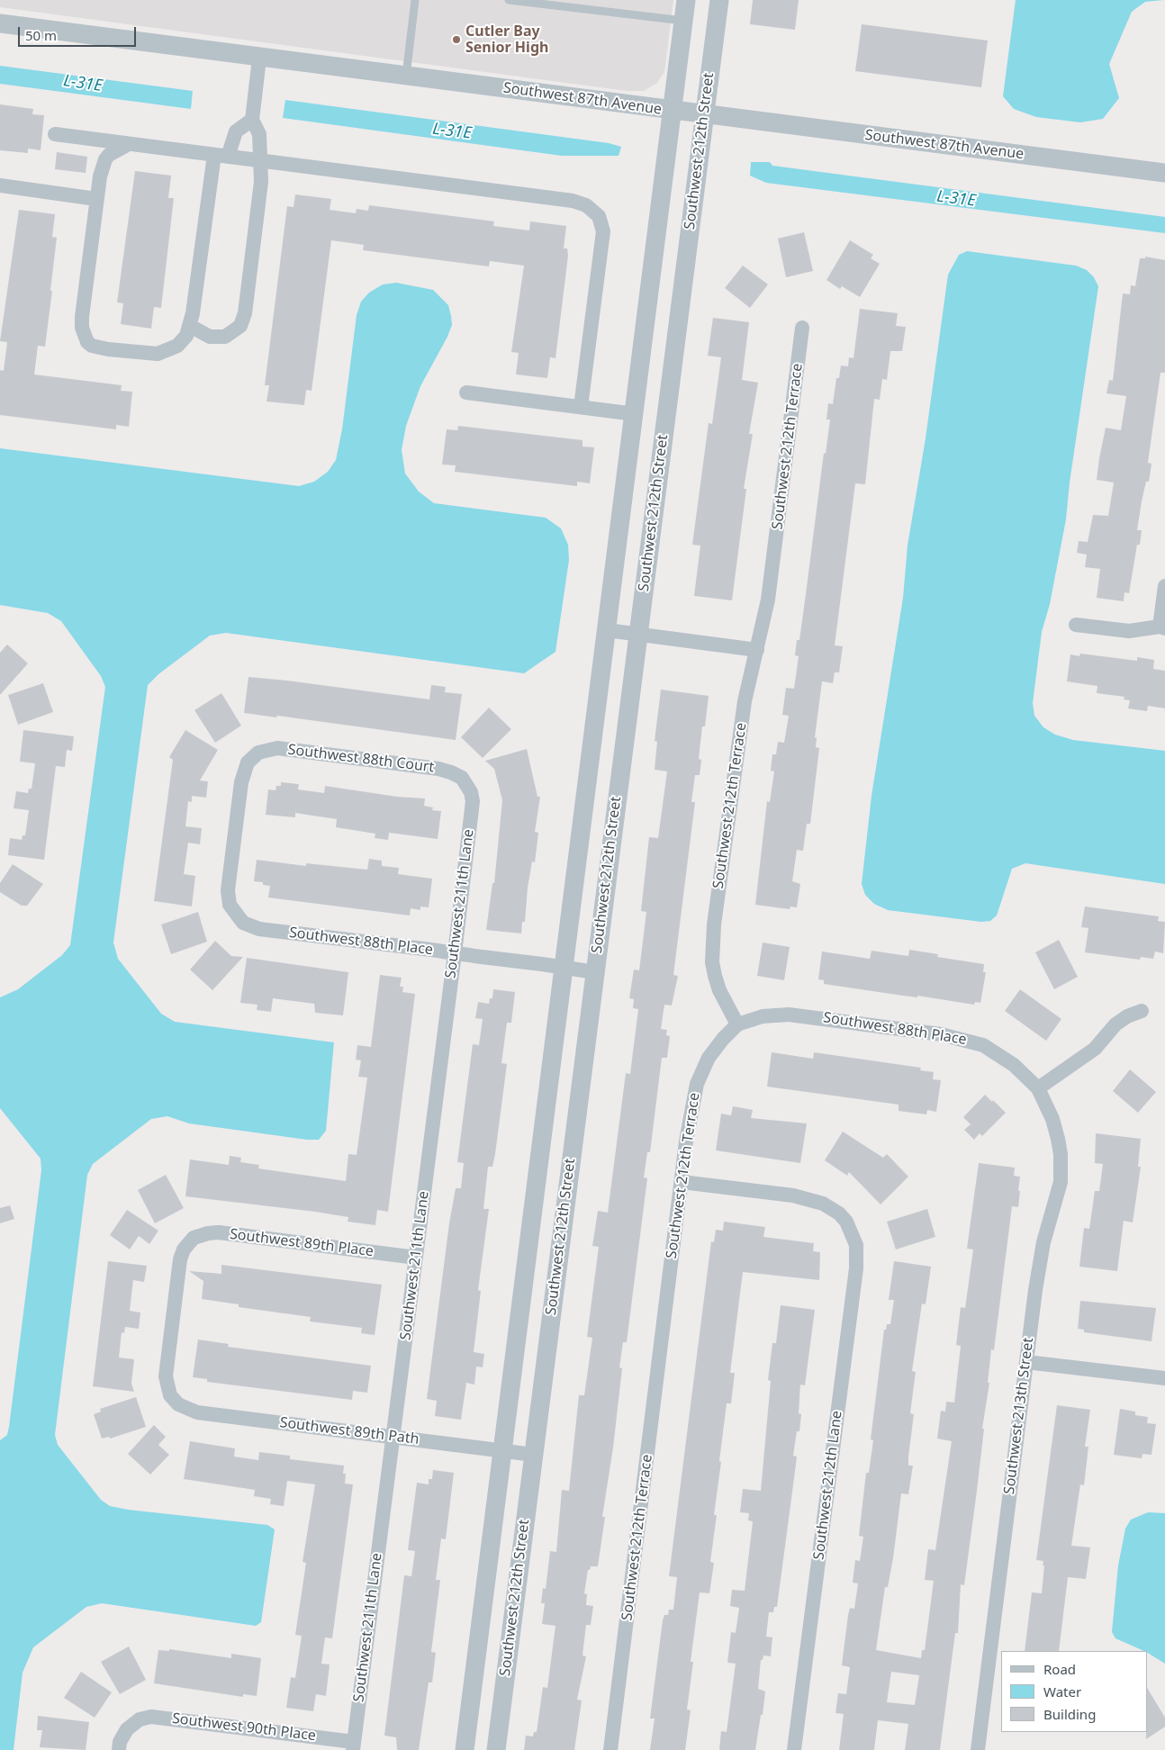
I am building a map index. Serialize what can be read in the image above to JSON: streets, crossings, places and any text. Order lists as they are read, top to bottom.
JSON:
{
  "streets": {
    "street": [
      "Southwest 87th Avenue",
      "Southwest 212th Street",
      "Southwest 212th Terrace",
      "Southwest 88th Court",
      "Southwest 211th Lane",
      "Southwest 88th Place",
      "Southwest 89th Place",
      "Southwest 213th Street",
      "Southwest 89th Path",
      "Southwest 212th Lane",
      "Southwest 90th Place"
    ]
  },
  "crossings": [
    ["Southwest 87th Avenue", "Southwest 212th Street"],
    ["Southwest 212th Street", "Southwest 88th Place"],
    ["Southwest 212th Street", "Southwest 89th Path"],
    ["Southwest 212th Terrace", "Southwest 88th Place"],
    ["Southwest 212th Terrace", "Southwest 212th Lane"],
    ["Southwest 88th Court", "Southwest 211th Lane"],
    ["Southwest 88th Court", "Southwest 88th Place"],
    ["Southwest 211th Lane", "Southwest 88th Place"],
    ["Southwest 211th Lane", "Southwest 89th Place"],
    ["Southwest 211th Lane", "Southwest 89th Path"],
    ["Southwest 211th Lane", "Southwest 90th Place"],
    ["Southwest 88th Place", "Southwest 213th Street"],
    ["Southwest 89th Place", "Southwest 89th Path"]
  ],
  "water": ["L-31E"],
  "places": ["Cutler Bay Senior High"],
  "legend": ["Road", "Water", "Building"],
  "scale_bar": "50 m"
}
